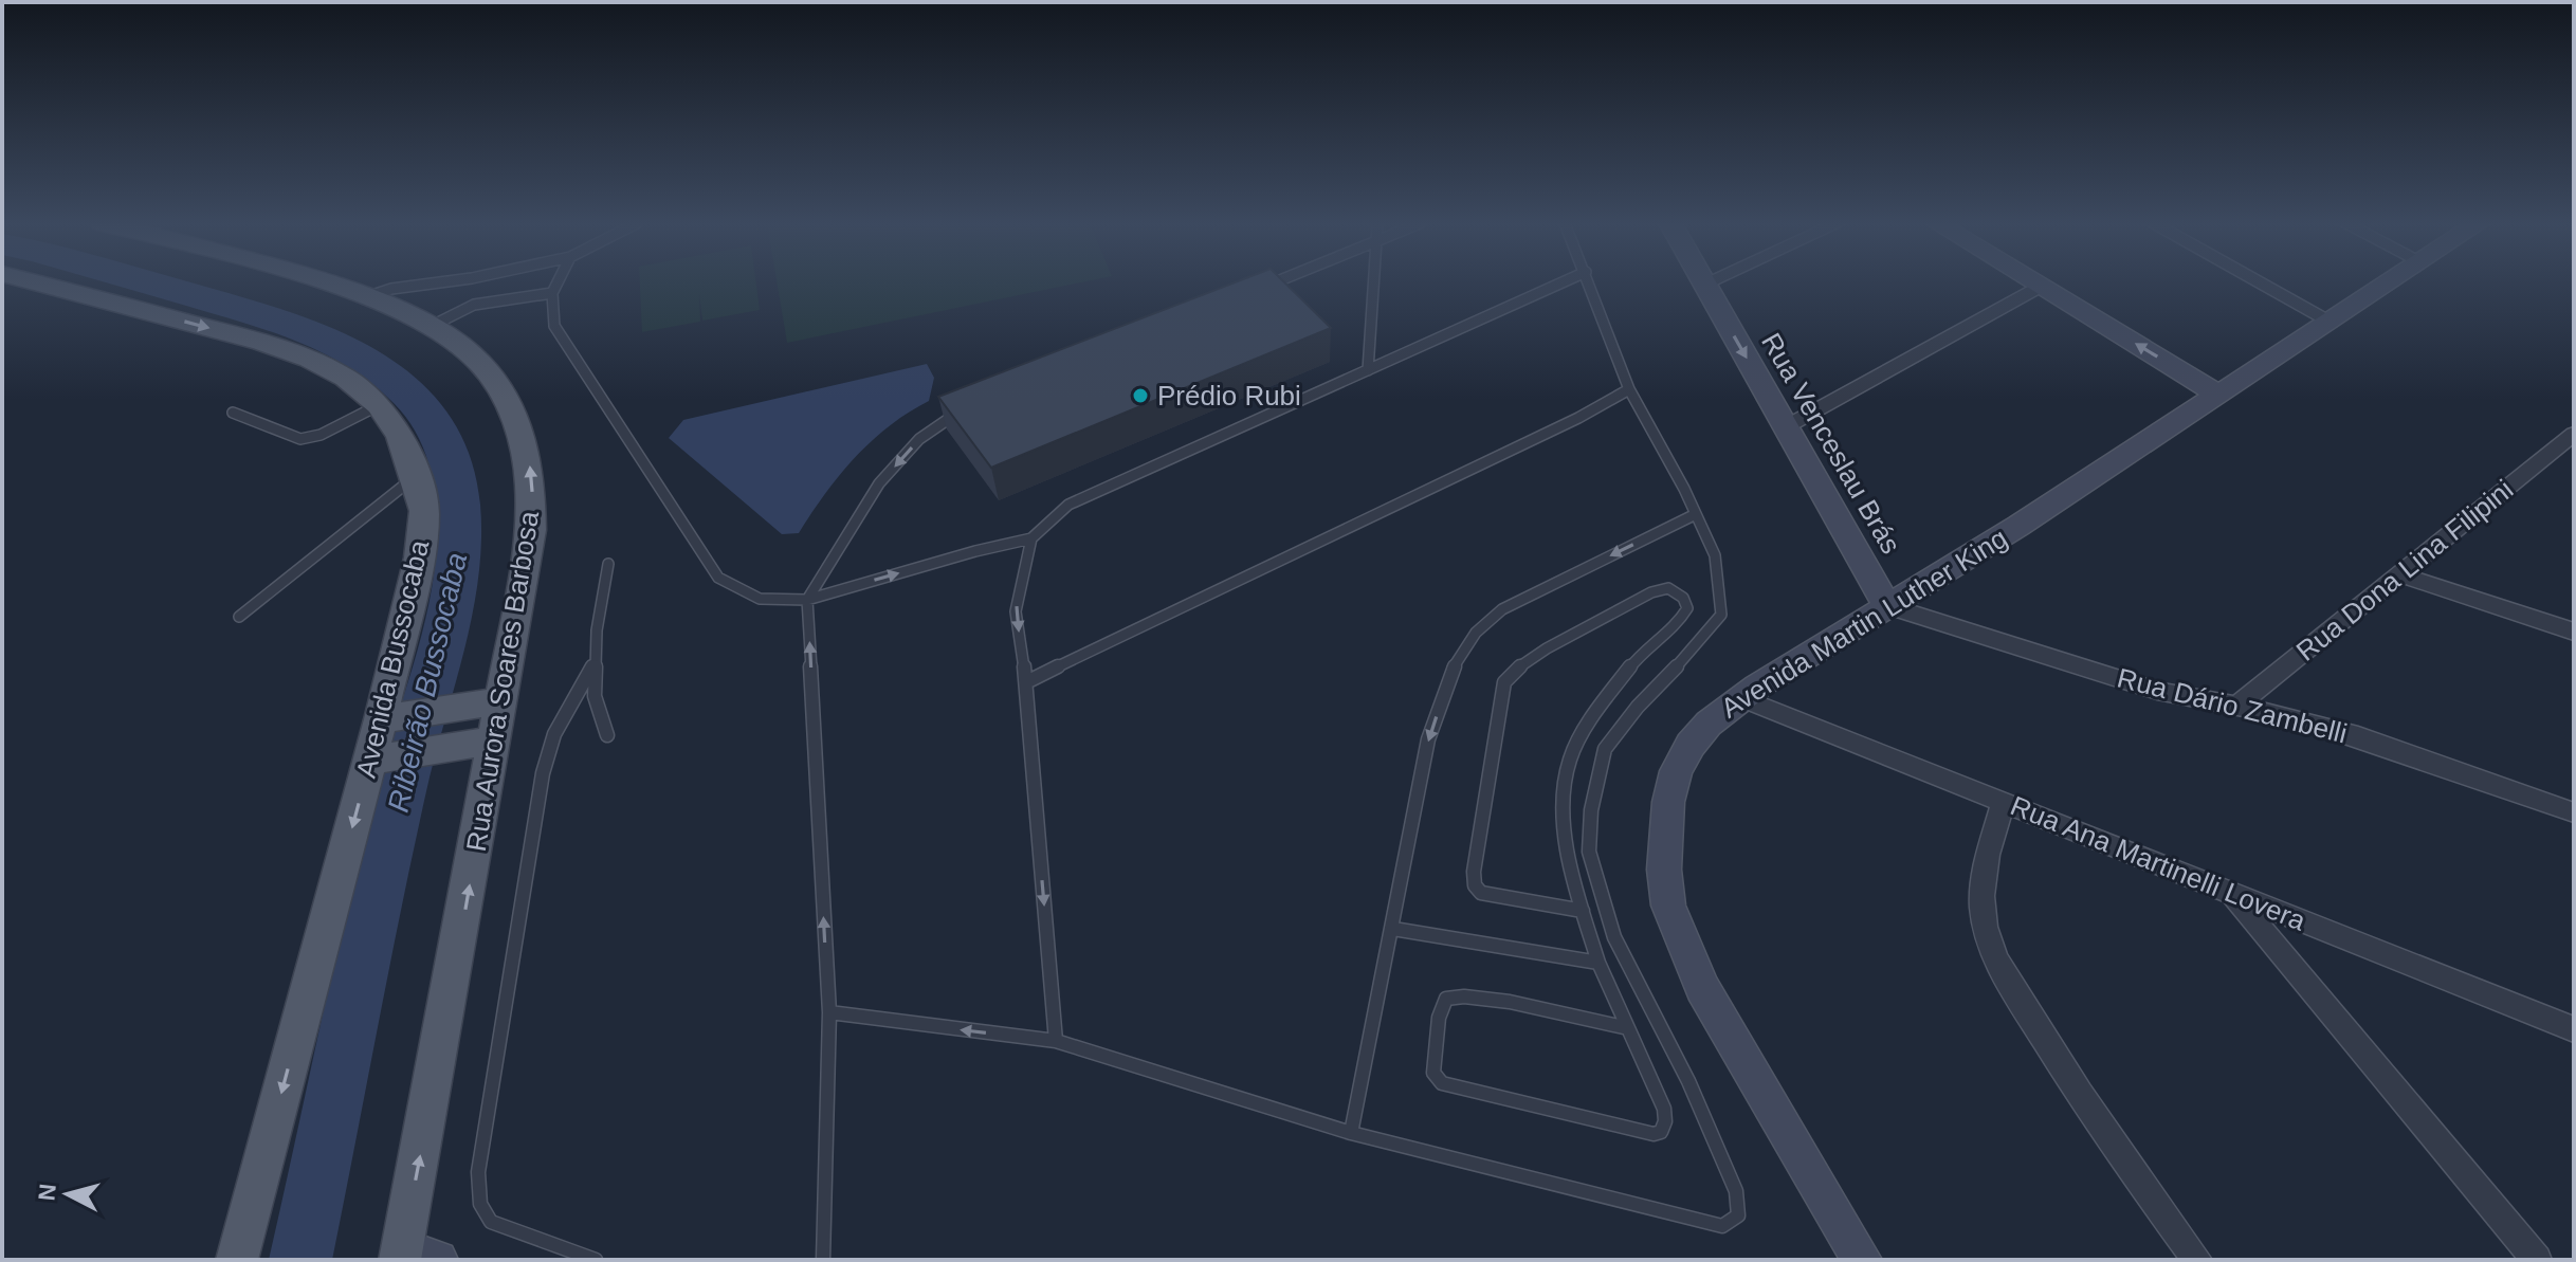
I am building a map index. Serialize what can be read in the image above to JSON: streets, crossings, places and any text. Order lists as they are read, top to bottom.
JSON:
{
  "streets": {
    "main road": [
      "Rua Venceslau Brás",
      "Avenida Martin Luther King",
      "Avenida Bussocaba",
      "Rua Aurora Soares Barbosa"
    ],
    "street": ["Rua Dona Lina Filipini", "Rua Dário Zambelli", "Rua Ana Martinelli Lovera"]
  },
  "crossings": [
    ["Rua Venceslau Brás", "Avenida Martin Luther King"],
    ["Rua Venceslau Brás", "Rua Dário Zambelli"],
    ["Rua Dona Lina Filipini", "Rua Dário Zambelli"],
    ["Avenida Martin Luther King", "Rua Dário Zambelli"],
    ["Avenida Martin Luther King", "Rua Ana Martinelli Lovera"]
  ],
  "one_way": ["Rua Venceslau Brás", "Rua Aurora Soares Barbosa"],
  "water": ["Ribeirão Bussocaba"],
  "places": ["Prédio Rubi"],
  "north": "left"
}
